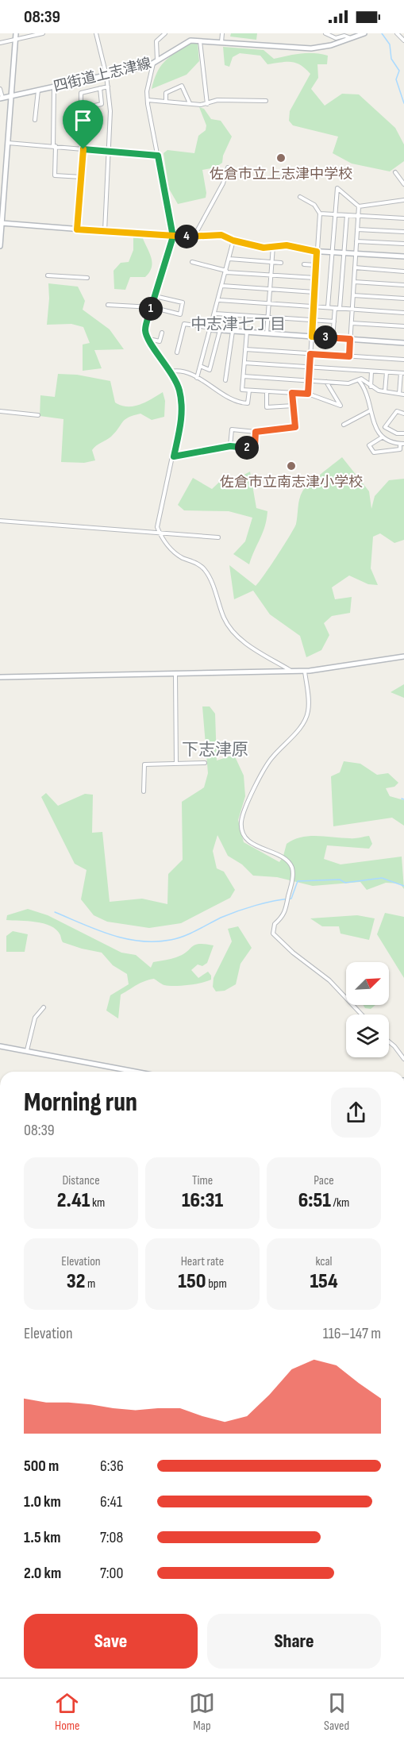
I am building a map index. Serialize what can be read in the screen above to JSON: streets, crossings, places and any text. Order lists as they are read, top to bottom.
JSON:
{
  "streets": {
    "street": ["四街道上志津線"]
  },
  "districts": ["中志津七丁目", "下志津原"],
  "places": ["佐倉市立上志津中学校", "佐倉市立南志津小学校"],
  "north": "top right",
  "page": {
    "status": "08:39",
    "pins": [
      "4",
      "1",
      "3",
      "2"
    ],
    "heading": ["Morning run", "08:39"],
    "stats": [
      ["Distance", "2.41 km"],
      ["Time", "16:31"],
      ["Pace", "6:51 /km"],
      ["Elevation", "32 m"],
      ["Heart rate", "150 bpm"],
      ["kcal", "154"]
    ],
    "chart": ["Elevation", "116–147 m"],
    "list": [
      {
        "name": "500 m",
        "note": "6:36"
      },
      {
        "name": "1.0 km",
        "note": "6:41"
      },
      {
        "name": "1.5 km",
        "note": "7:08"
      },
      {
        "name": "2.0 km",
        "note": "7:00"
      }
    ],
    "buttons": ["Save", "Share"],
    "tabs": ["Home", "Map", "Saved"]
  }
}
